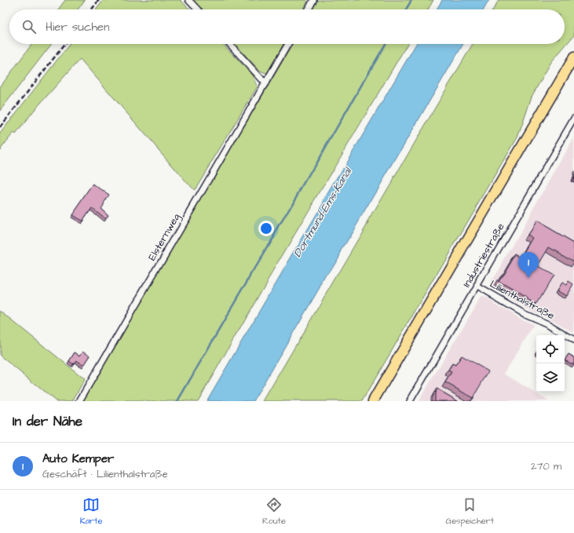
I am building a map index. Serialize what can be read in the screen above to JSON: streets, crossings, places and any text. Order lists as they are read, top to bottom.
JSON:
{
  "streets": {
    "street": ["Elsternweg", "Industriestraße", "Lilienthalstraße"]
  },
  "crossings": [
    ["Industriestraße", "Lilienthalstraße"]
  ],
  "water": ["Dortmund-Ems-Kanal"],
  "page": {
    "search": "Hier suchen",
    "pins": "1",
    "heading": "In der Nähe",
    "list": [
      {
        "mark": "1",
        "name": "Auto Kemper",
        "note": "Geschäft · Lilienthalstraße",
        "value": "270 m"
      }
    ],
    "nav": ["Karte", "Route", "Gespeichert"]
  }
}
